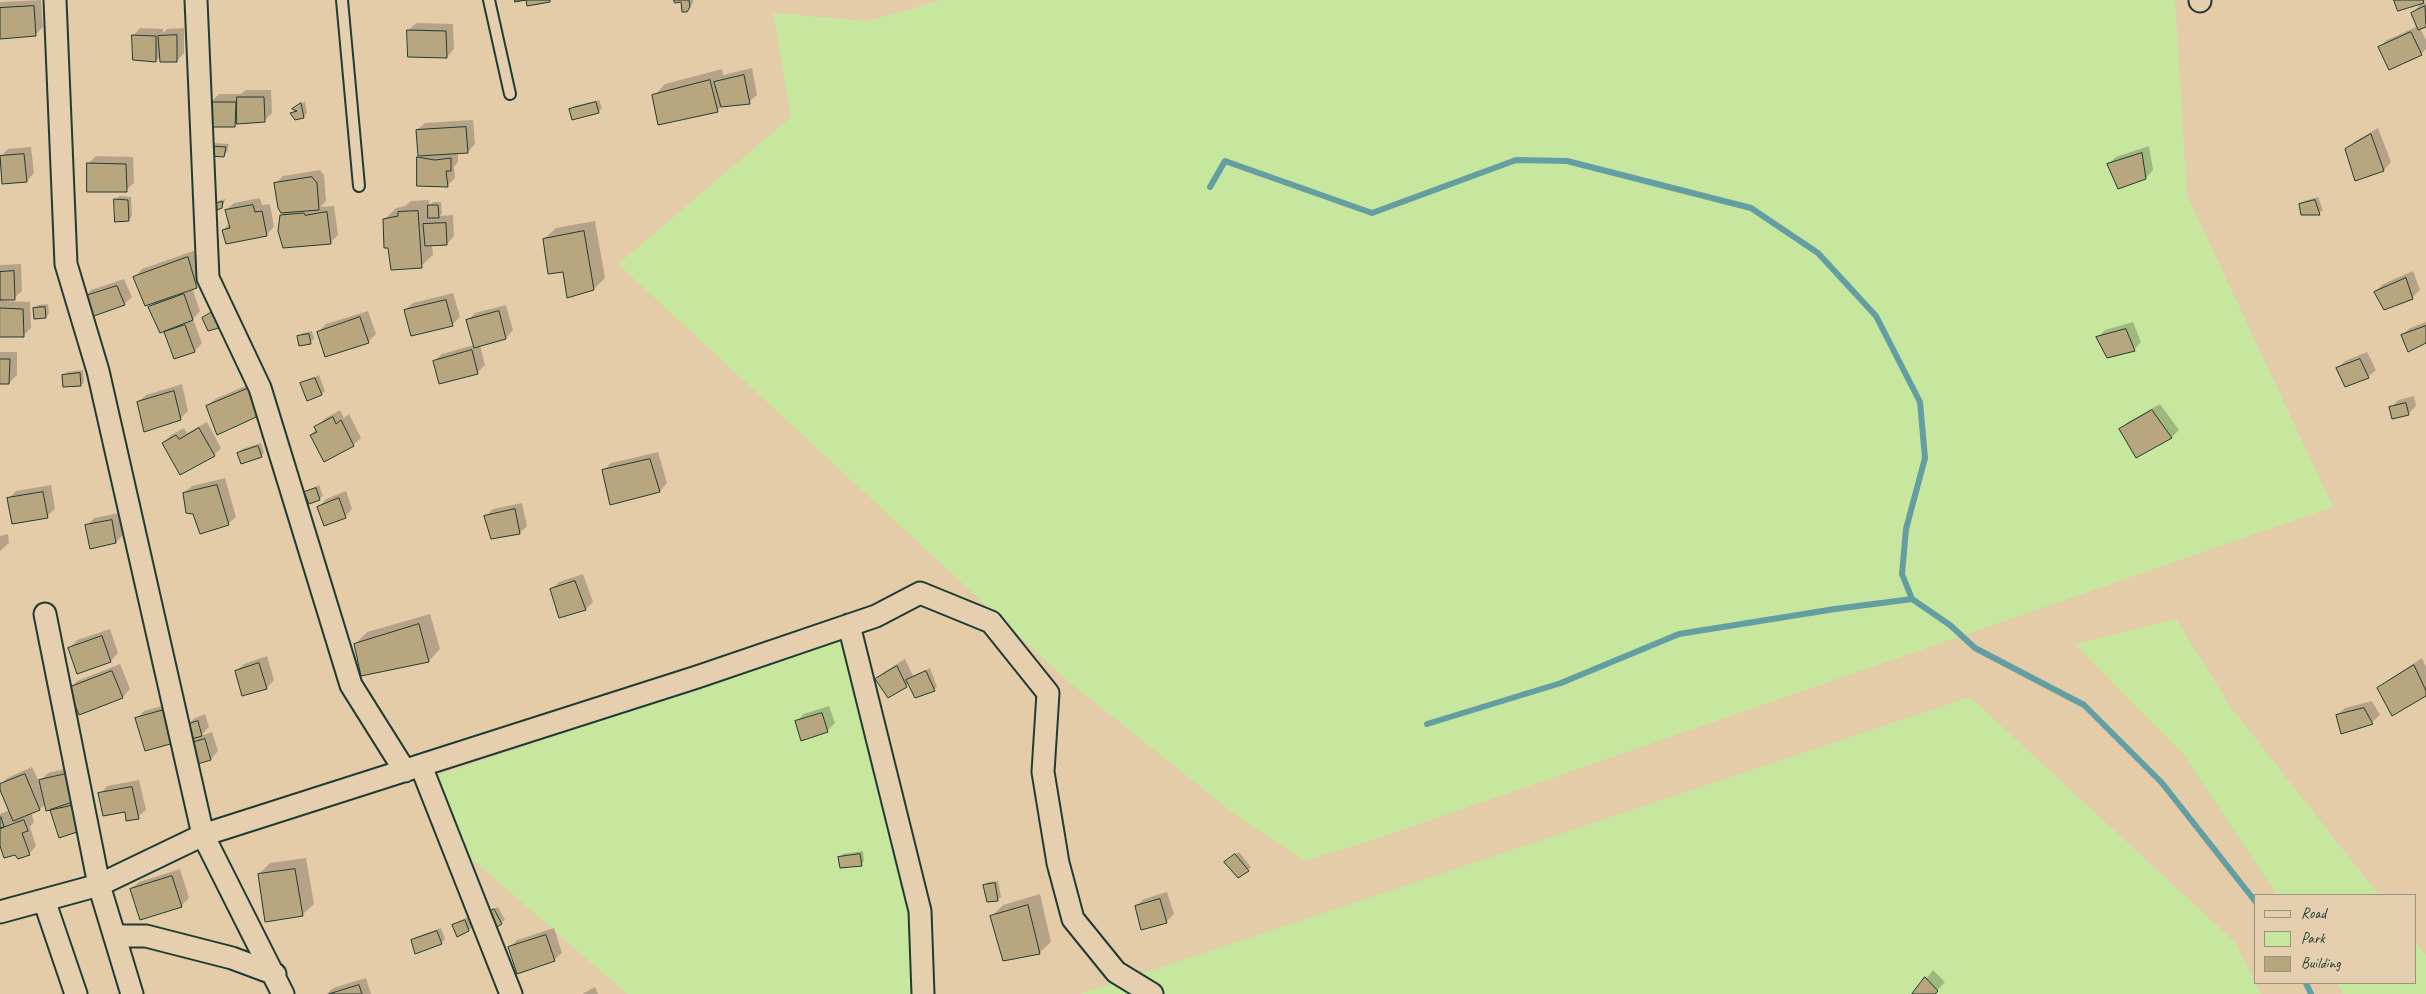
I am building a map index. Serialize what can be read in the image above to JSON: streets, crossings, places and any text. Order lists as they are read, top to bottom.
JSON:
{
  "legend": ["Road", "Park", "Building"]
}
